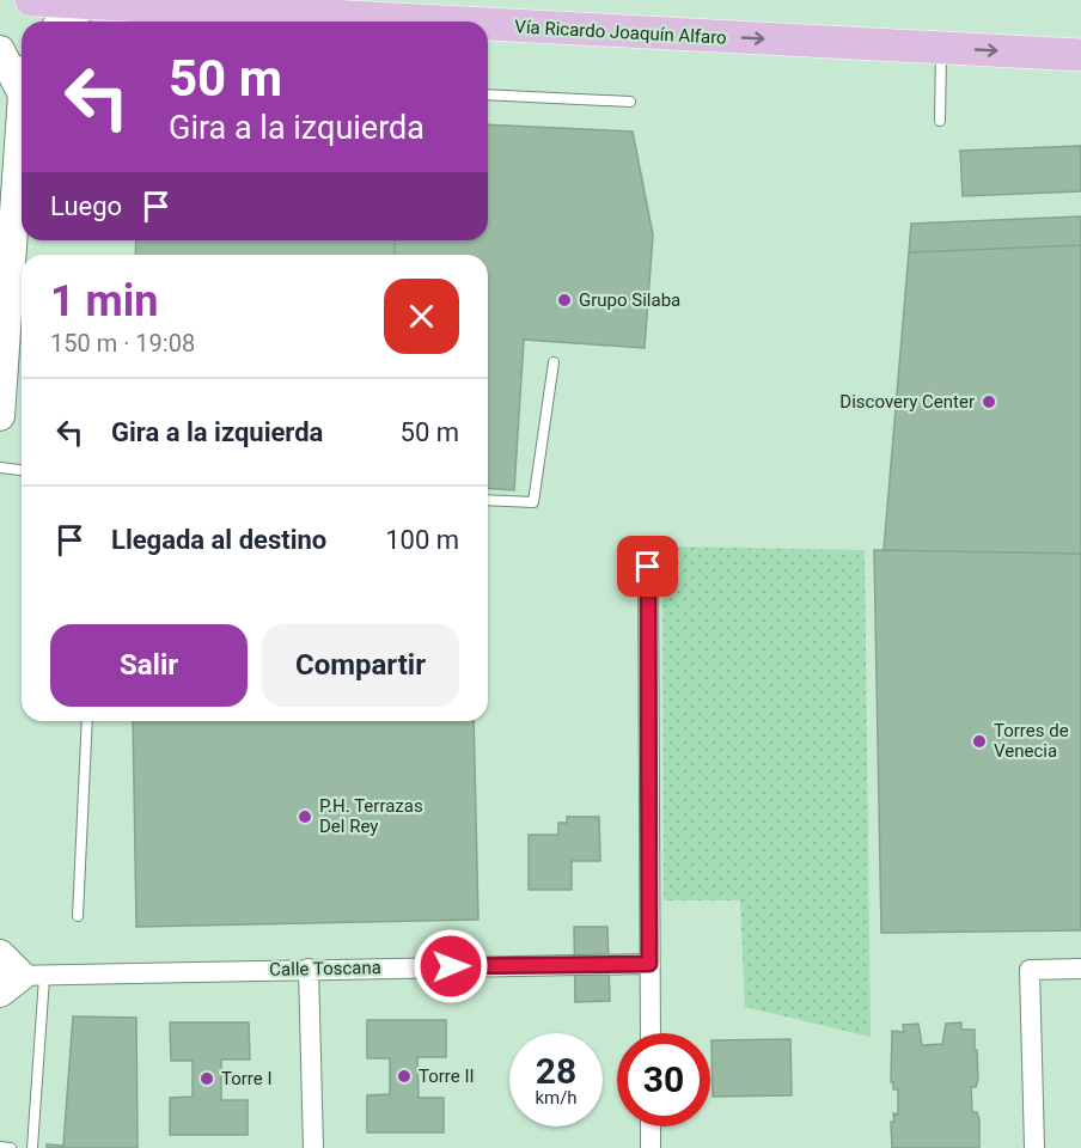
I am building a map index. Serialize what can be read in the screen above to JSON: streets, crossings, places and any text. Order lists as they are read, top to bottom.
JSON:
{
  "streets": {
    "main road": ["Vía Ricardo Joaquín Alfaro"],
    "street": ["Calle Toscana"]
  },
  "one_way": ["Vía Ricardo Joaquín Alfaro"],
  "places": [
    "Grupo Silaba",
    "Discovery Center",
    "Torres de Venecia",
    "P.H. Terrazas Del Rey",
    "Torre II",
    "Torre I"
  ],
  "page": {
    "turn": ["50 m", "Gira a la izquierda"],
    "then": "Luego",
    "heading": ["1 min", "150 m · 19:08"],
    "list": [
      {
        "name": "Gira a la izquierda",
        "value": "50 m"
      },
      {
        "name": "Llegada al destino",
        "value": "100 m"
      }
    ],
    "buttons": ["Salir", "Compartir"],
    "speed": "28 km/h",
    "limit": "30"
  }
}
